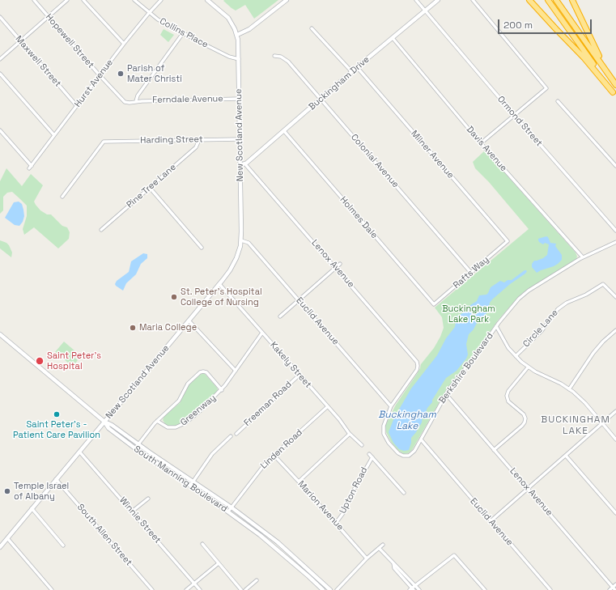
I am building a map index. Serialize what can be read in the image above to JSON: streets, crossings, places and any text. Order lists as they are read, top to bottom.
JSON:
{
  "streets": {
    "street": [
      "Collins Place",
      "Hopewell Street",
      "Maxwell Street",
      "Hurst Avenue",
      "Buckingham Drive",
      "Ferndale Avenue",
      "Ormond Street",
      "New Scotland Avenue",
      "Harding Street",
      "Davis Avenue",
      "Milner Avenue",
      "Colonial Avenue",
      "Pine Tree Lane",
      "Holmes Dale",
      "Lenox Avenue",
      "Rafts Way",
      "Euclid Avenue",
      "Circle Lane",
      "Kakely Street",
      "Berkshire Boulevard",
      "Freeman Road",
      "Greenway",
      "Linden Road",
      "South Manning Boulevard",
      "Upton Road",
      "Marion Avenue",
      "Winnie Street",
      "South Allen Street"
    ]
  },
  "crossings": [
    ["Collins Place", "Hurst Avenue"],
    ["Collins Place", "New Scotland Avenue"],
    ["Hopewell Street", "Hurst Avenue"],
    ["Hopewell Street", "Ferndale Avenue"],
    ["Maxwell Street", "Hurst Avenue"],
    ["Buckingham Drive", "Ormond Street"],
    ["Buckingham Drive", "Davis Avenue"],
    ["Buckingham Drive", "Milner Avenue"],
    ["Buckingham Drive", "Colonial Avenue"],
    ["Buckingham Drive", "Holmes Dale"],
    ["Buckingham Drive", "Lenox Avenue"],
    ["Ferndale Avenue", "New Scotland Avenue"],
    ["New Scotland Avenue", "Harding Street"],
    ["New Scotland Avenue", "Euclid Avenue"],
    ["New Scotland Avenue", "Kakely Street"],
    ["New Scotland Avenue", "South Manning Boulevard"],
    ["New Scotland Avenue", "Winnie Street"],
    ["New Scotland Avenue", "South Allen Street"],
    ["Harding Street", "Pine Tree Lane"],
    ["Davis Avenue", "Berkshire Boulevard"],
    ["Milner Avenue", "Rafts Way"],
    ["Colonial Avenue", "Rafts Way"],
    ["Holmes Dale", "Rafts Way"],
    ["Lenox Avenue", "Berkshire Boulevard"],
    ["Euclid Avenue", "Berkshire Boulevard"],
    ["Kakely Street", "Freeman Road"],
    ["Kakely Street", "Greenway"],
    ["Kakely Street", "Linden Road"],
    ["Greenway", "South Manning Boulevard"],
    ["Linden Road", "South Manning Boulevard"],
    ["Linden Road", "Marion Avenue"],
    ["Upton Road", "Marion Avenue"]
  ],
  "districts": ["BUCKINGHAM LAKE"],
  "water": ["Buckingham Lake"],
  "parks": ["Buckingham Lake Park"],
  "places": [
    "Parish of Mater Christi",
    "St. Peter’s Hospital College of Nursing",
    "Maria College",
    "Saint Peter's Hospital",
    "Saint Peter's - Patient Care Pavilion",
    "Temple Israel of Albany"
  ],
  "scale_bar": "200 m"
}
